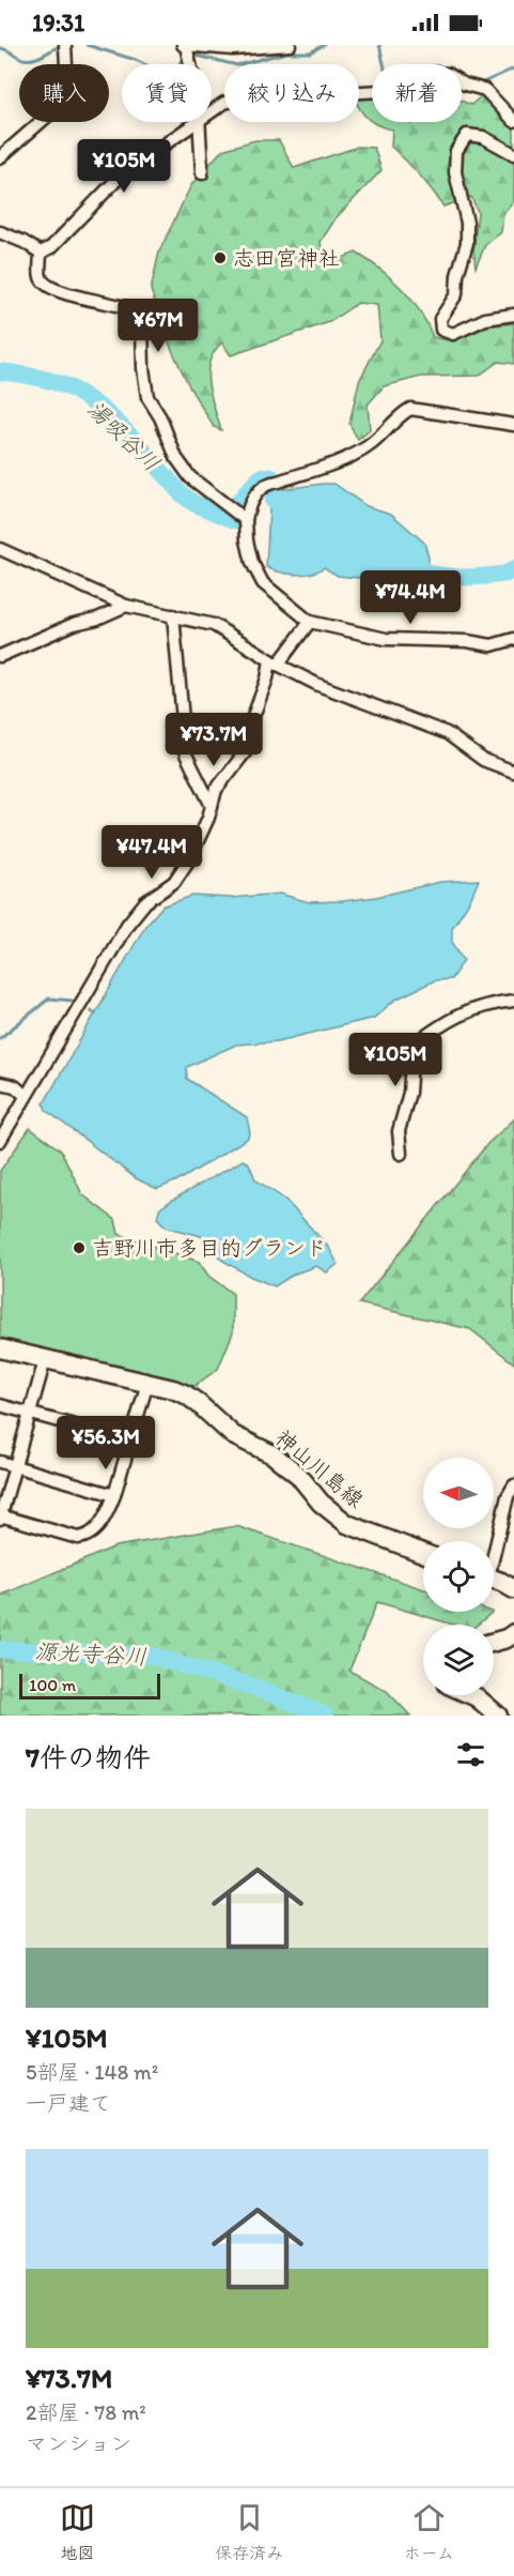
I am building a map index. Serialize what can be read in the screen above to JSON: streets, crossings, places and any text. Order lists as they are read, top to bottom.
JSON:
{
  "streets": {
    "main road": ["神山川島線"]
  },
  "water": ["湯吸谷川", "源光寺谷川"],
  "places": ["志田宮神社", "吉野川市多目的グランド"],
  "scale_bar": "100 m",
  "north": "left",
  "page": {
    "status": "19:31",
    "chip": [
      "購入",
      "賃貸",
      "絞り込み",
      "新着"
    ],
    "price": [
      "¥105M",
      "¥67M",
      "¥74.4M",
      "¥73.7M",
      "¥47.4M",
      "¥105M",
      "¥56.3M"
    ],
    "scale": "100 m",
    "heading": "7件の物件",
    "list": [
      {
        "name": "¥105M",
        "note": "5部屋 · 148 m² · 一戸建て"
      },
      {
        "name": "¥73.7M",
        "note": "2部屋 · 78 m² · マンション"
      }
    ],
    "tabs": ["地図", "保存済み", "ホーム"]
  }
}
